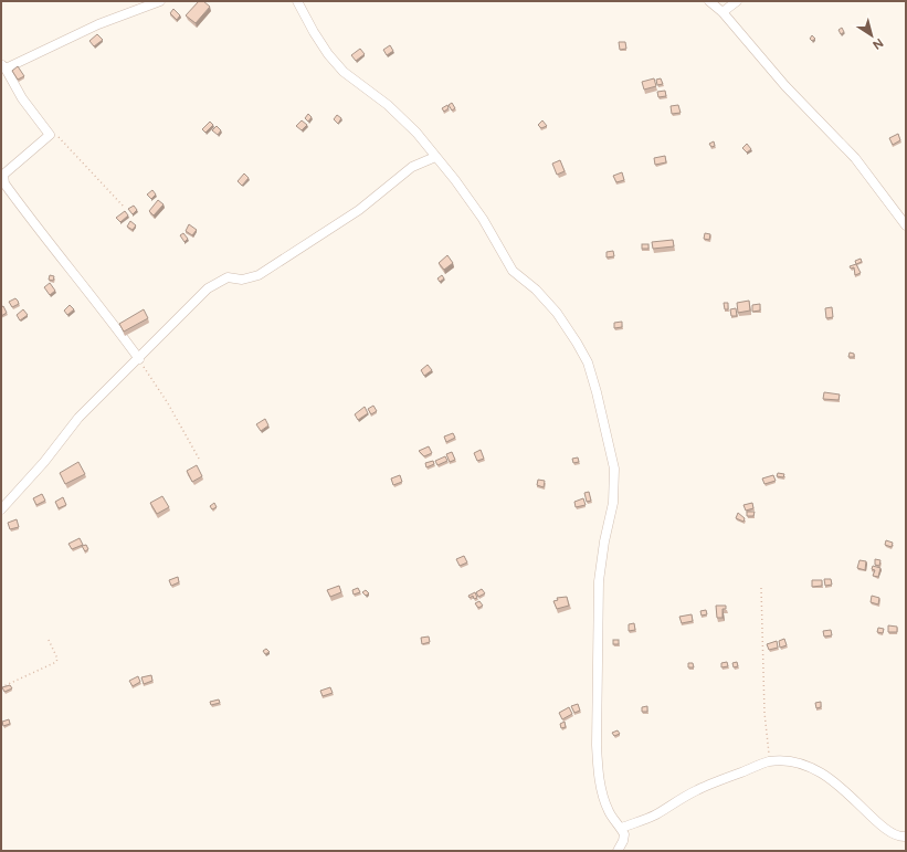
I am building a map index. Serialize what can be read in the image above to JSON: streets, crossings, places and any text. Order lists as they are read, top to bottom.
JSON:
{
  "north": "bottom right"
}
